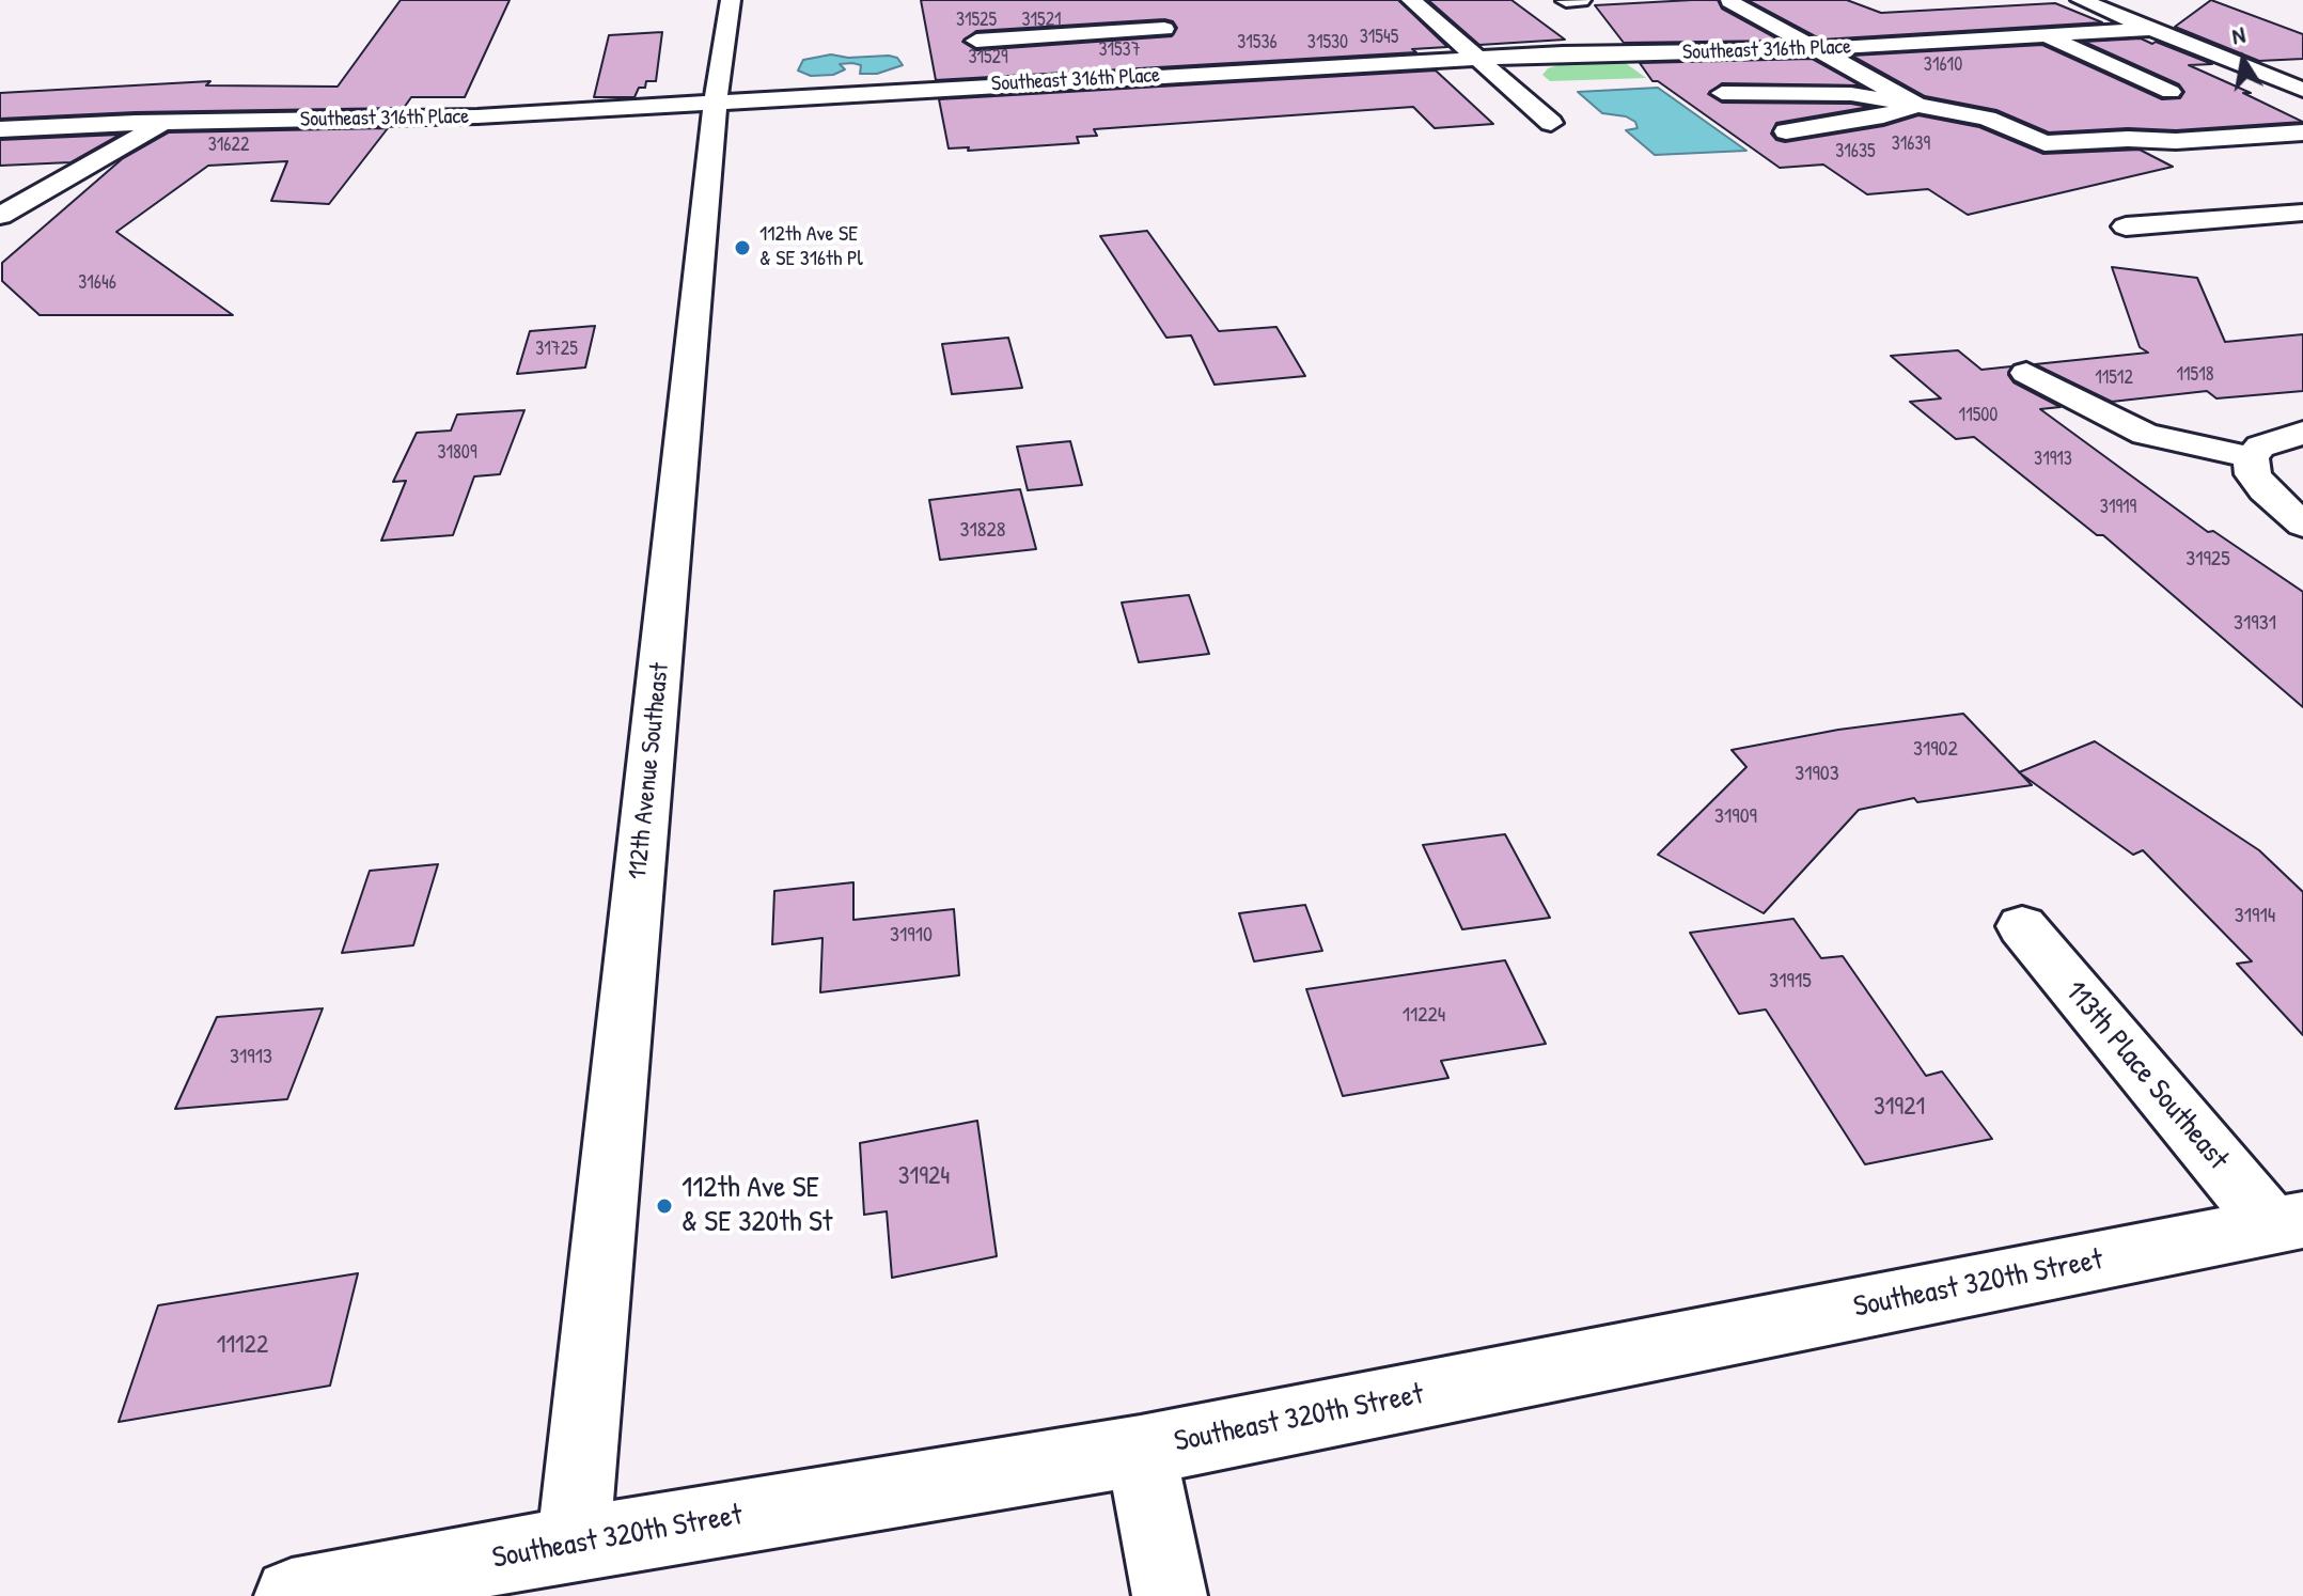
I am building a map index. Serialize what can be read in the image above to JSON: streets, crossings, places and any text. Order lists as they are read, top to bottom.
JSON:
{
  "streets": {
    "street": [
      "Southeast 316th Place",
      "112th Avenue Southeast",
      "113th Place Southeast",
      "Southeast 320th Street"
    ]
  },
  "crossings": [
    ["Southeast 316th Place", "112th Avenue Southeast"],
    ["112th Avenue Southeast", "Southeast 320th Street"],
    ["113th Place Southeast", "Southeast 320th Street"]
  ],
  "places": ["112th Ave SE & SE 316th Pl", "112th Ave SE & SE 320th St"],
  "house_numbers": [
    "31525",
    "31521",
    "31545",
    "31536",
    "31530",
    "31537",
    "31529",
    "31610",
    "31639",
    "31622",
    "31635",
    "31646",
    "31725",
    "11518",
    "11512",
    "11500",
    "31809",
    "31913",
    "31919",
    "31828",
    "31925",
    "31931",
    "31902",
    "31903",
    "31909",
    "31914",
    "31910",
    "31915",
    "11224",
    "31913",
    "31921",
    "31924",
    "11122"
  ],
  "north": "top"
}
